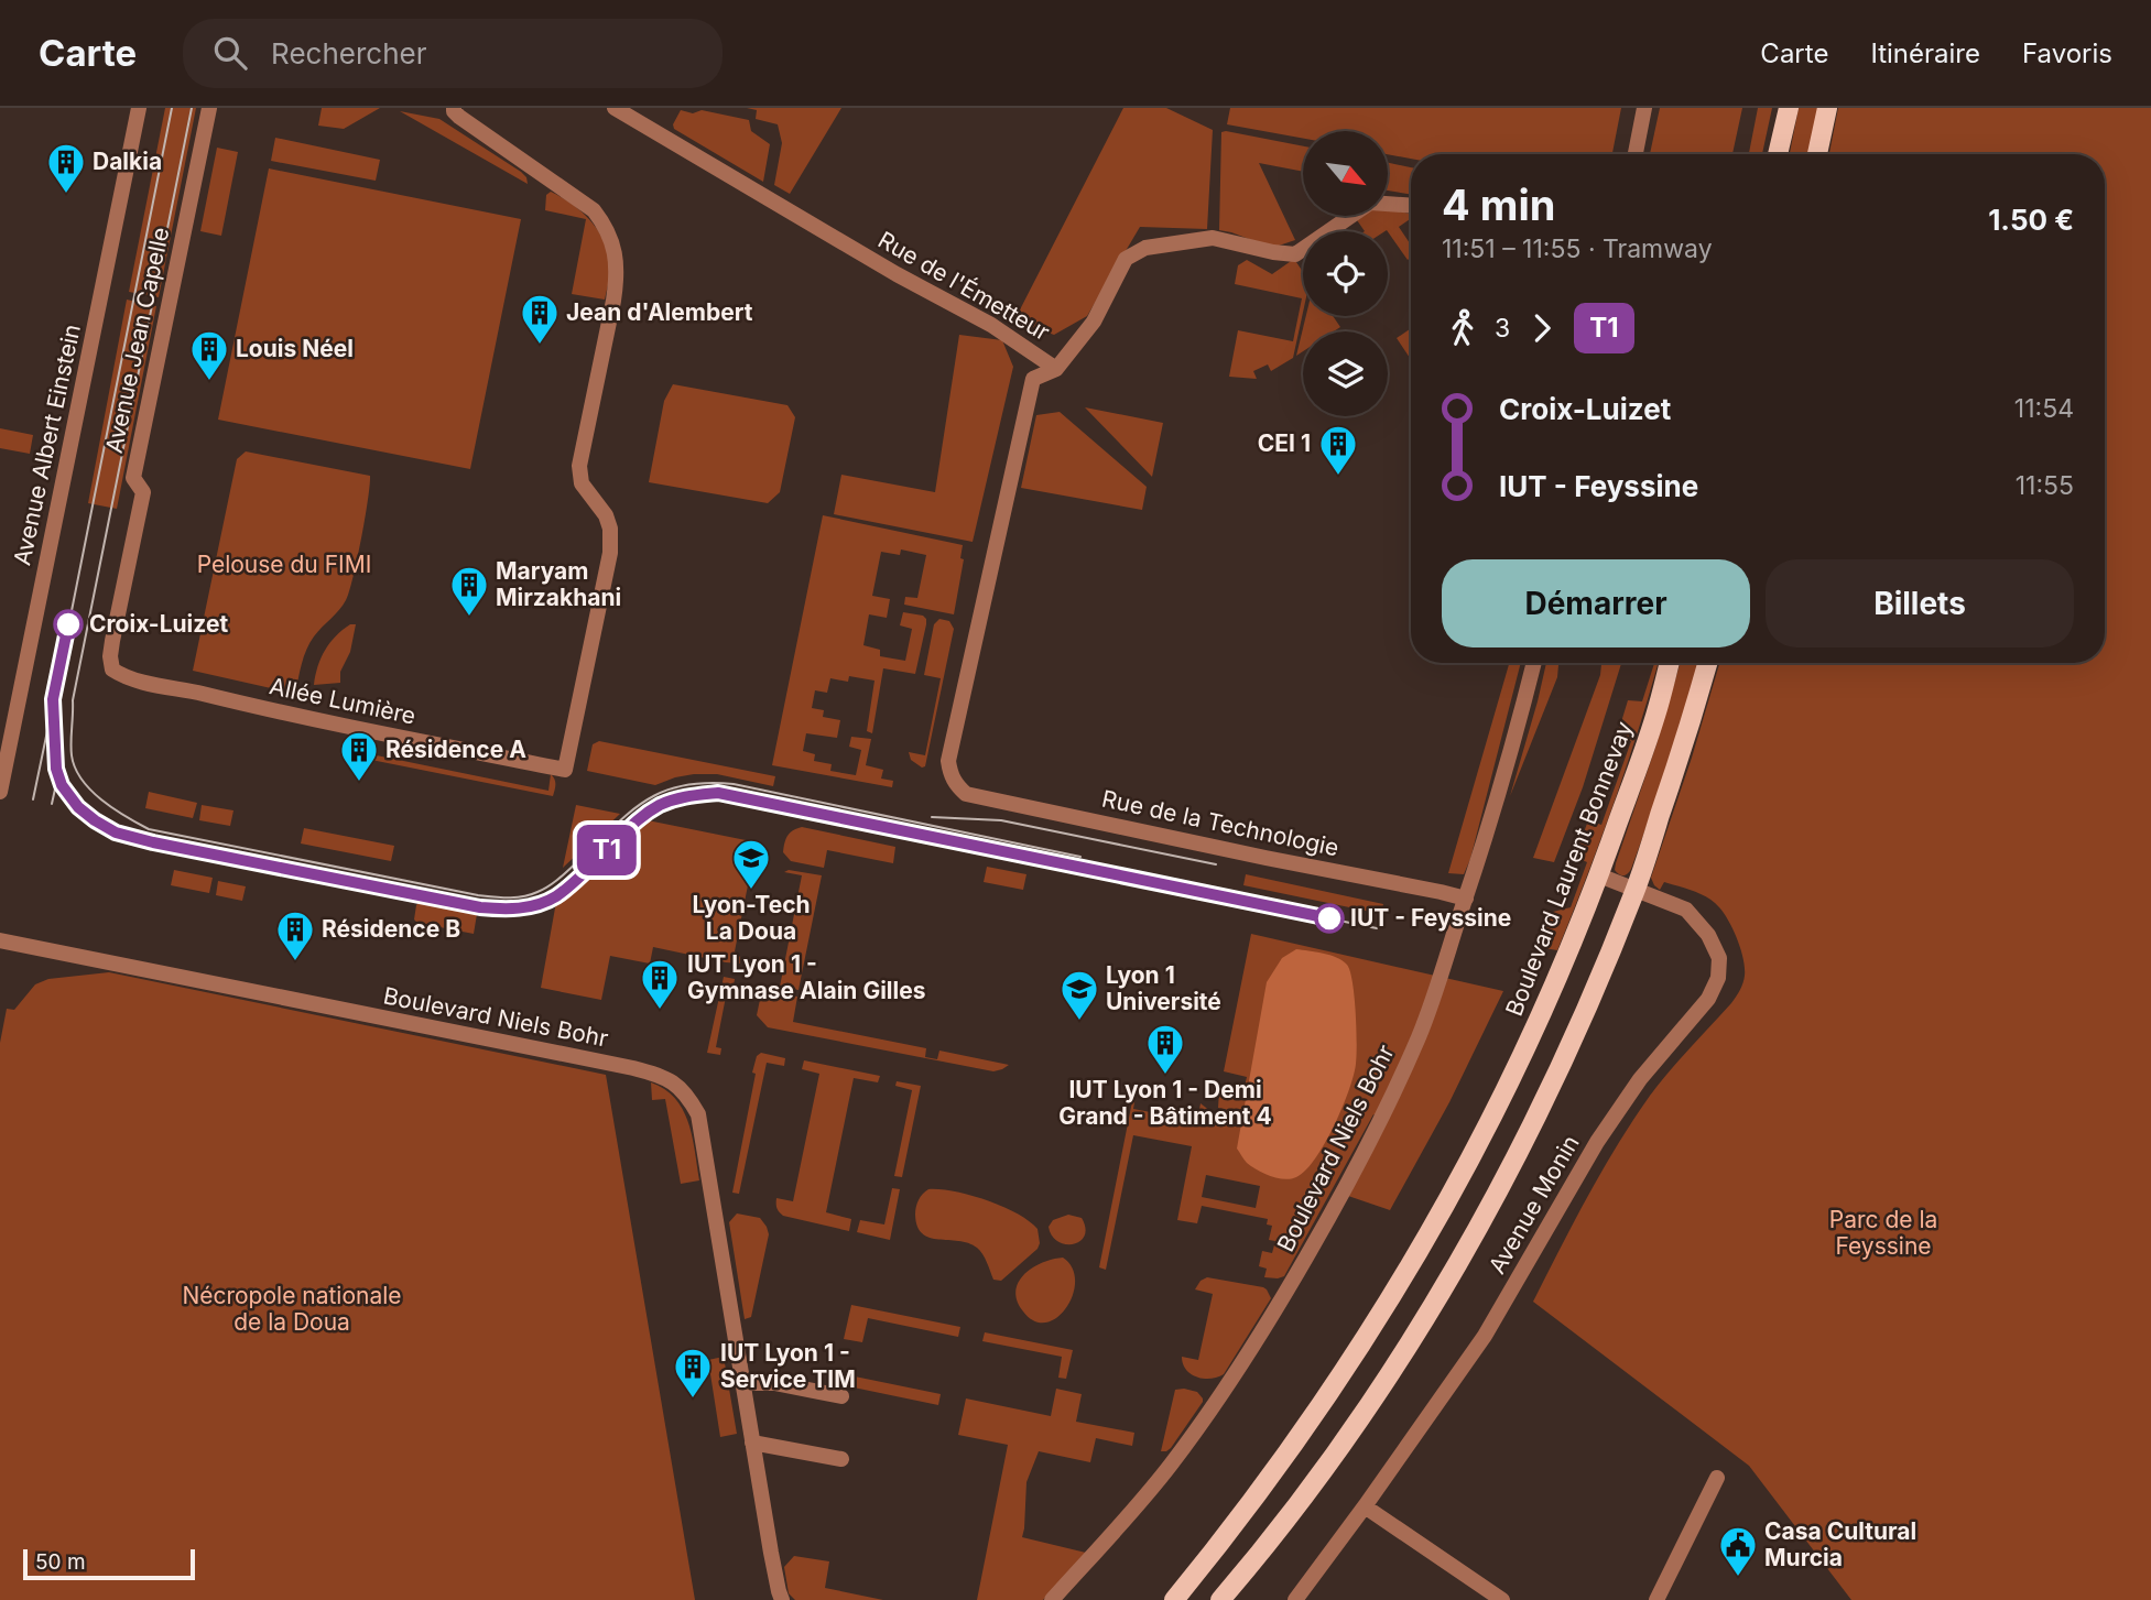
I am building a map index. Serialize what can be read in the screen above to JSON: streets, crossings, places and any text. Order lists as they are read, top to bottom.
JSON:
{
  "streets": {
    "main road": ["Boulevard Laurent Bonnevay"],
    "street": [
      "Rue de l'Émetteur",
      "Avenue Jean Capelle",
      "Avenue Albert Einstein",
      "Allée Lumière",
      "Rue de la Technologie",
      "Boulevard Niels Bohr",
      "Avenue Monin"
    ]
  },
  "crossings": [
    ["Rue de l'Émetteur", "Rue de la Technologie"],
    ["Avenue Jean Capelle", "Allée Lumière"],
    ["Rue de la Technologie", "Boulevard Niels Bohr"],
    ["Boulevard Laurent Bonnevay", "Avenue Monin"]
  ],
  "parks": ["Pelouse du FIMI", "Parc de la Feyssine", "Nécropole nationale de la Doua"],
  "places": {
    "building": [
      "Dalkia",
      "Jean d'Alembert",
      "Louis Néel",
      "CEI 1",
      "Maryam Mirzakhani",
      "Résidence A",
      "Résidence B",
      "IUT Lyon 1 - Gymnase Alain Gilles",
      "IUT Lyon 1 - Demi Grand - Bâtiment 4",
      "IUT Lyon 1 - Service TIM"
    ],
    "other": ["Croix-Luizet", "IUT - Feyssine"],
    "school or university": ["Lyon-Tech La Doua", "Lyon 1 Université"],
    "public building": ["Casa Cultural Murcia"]
  },
  "lines": ["tram line T1"],
  "scale_bar": "50 m",
  "north": "bottom right",
  "page": {
    "header": "Carte",
    "search": "Rechercher",
    "nav": ["Carte", "Itinéraire", "Favoris"],
    "on_map": "T1",
    "heading": ["4 min", "11:51 – 11:55 · Tramway", "1.50 €"],
    "legs": ["3", "T1"],
    "list": [
      {
        "name": "Croix-Luizet",
        "value": "11:54"
      },
      {
        "name": "IUT - Feyssine",
        "value": "11:55"
      }
    ],
    "buttons": ["Démarrer", "Billets"],
    "scale": "50 m"
  }
}
